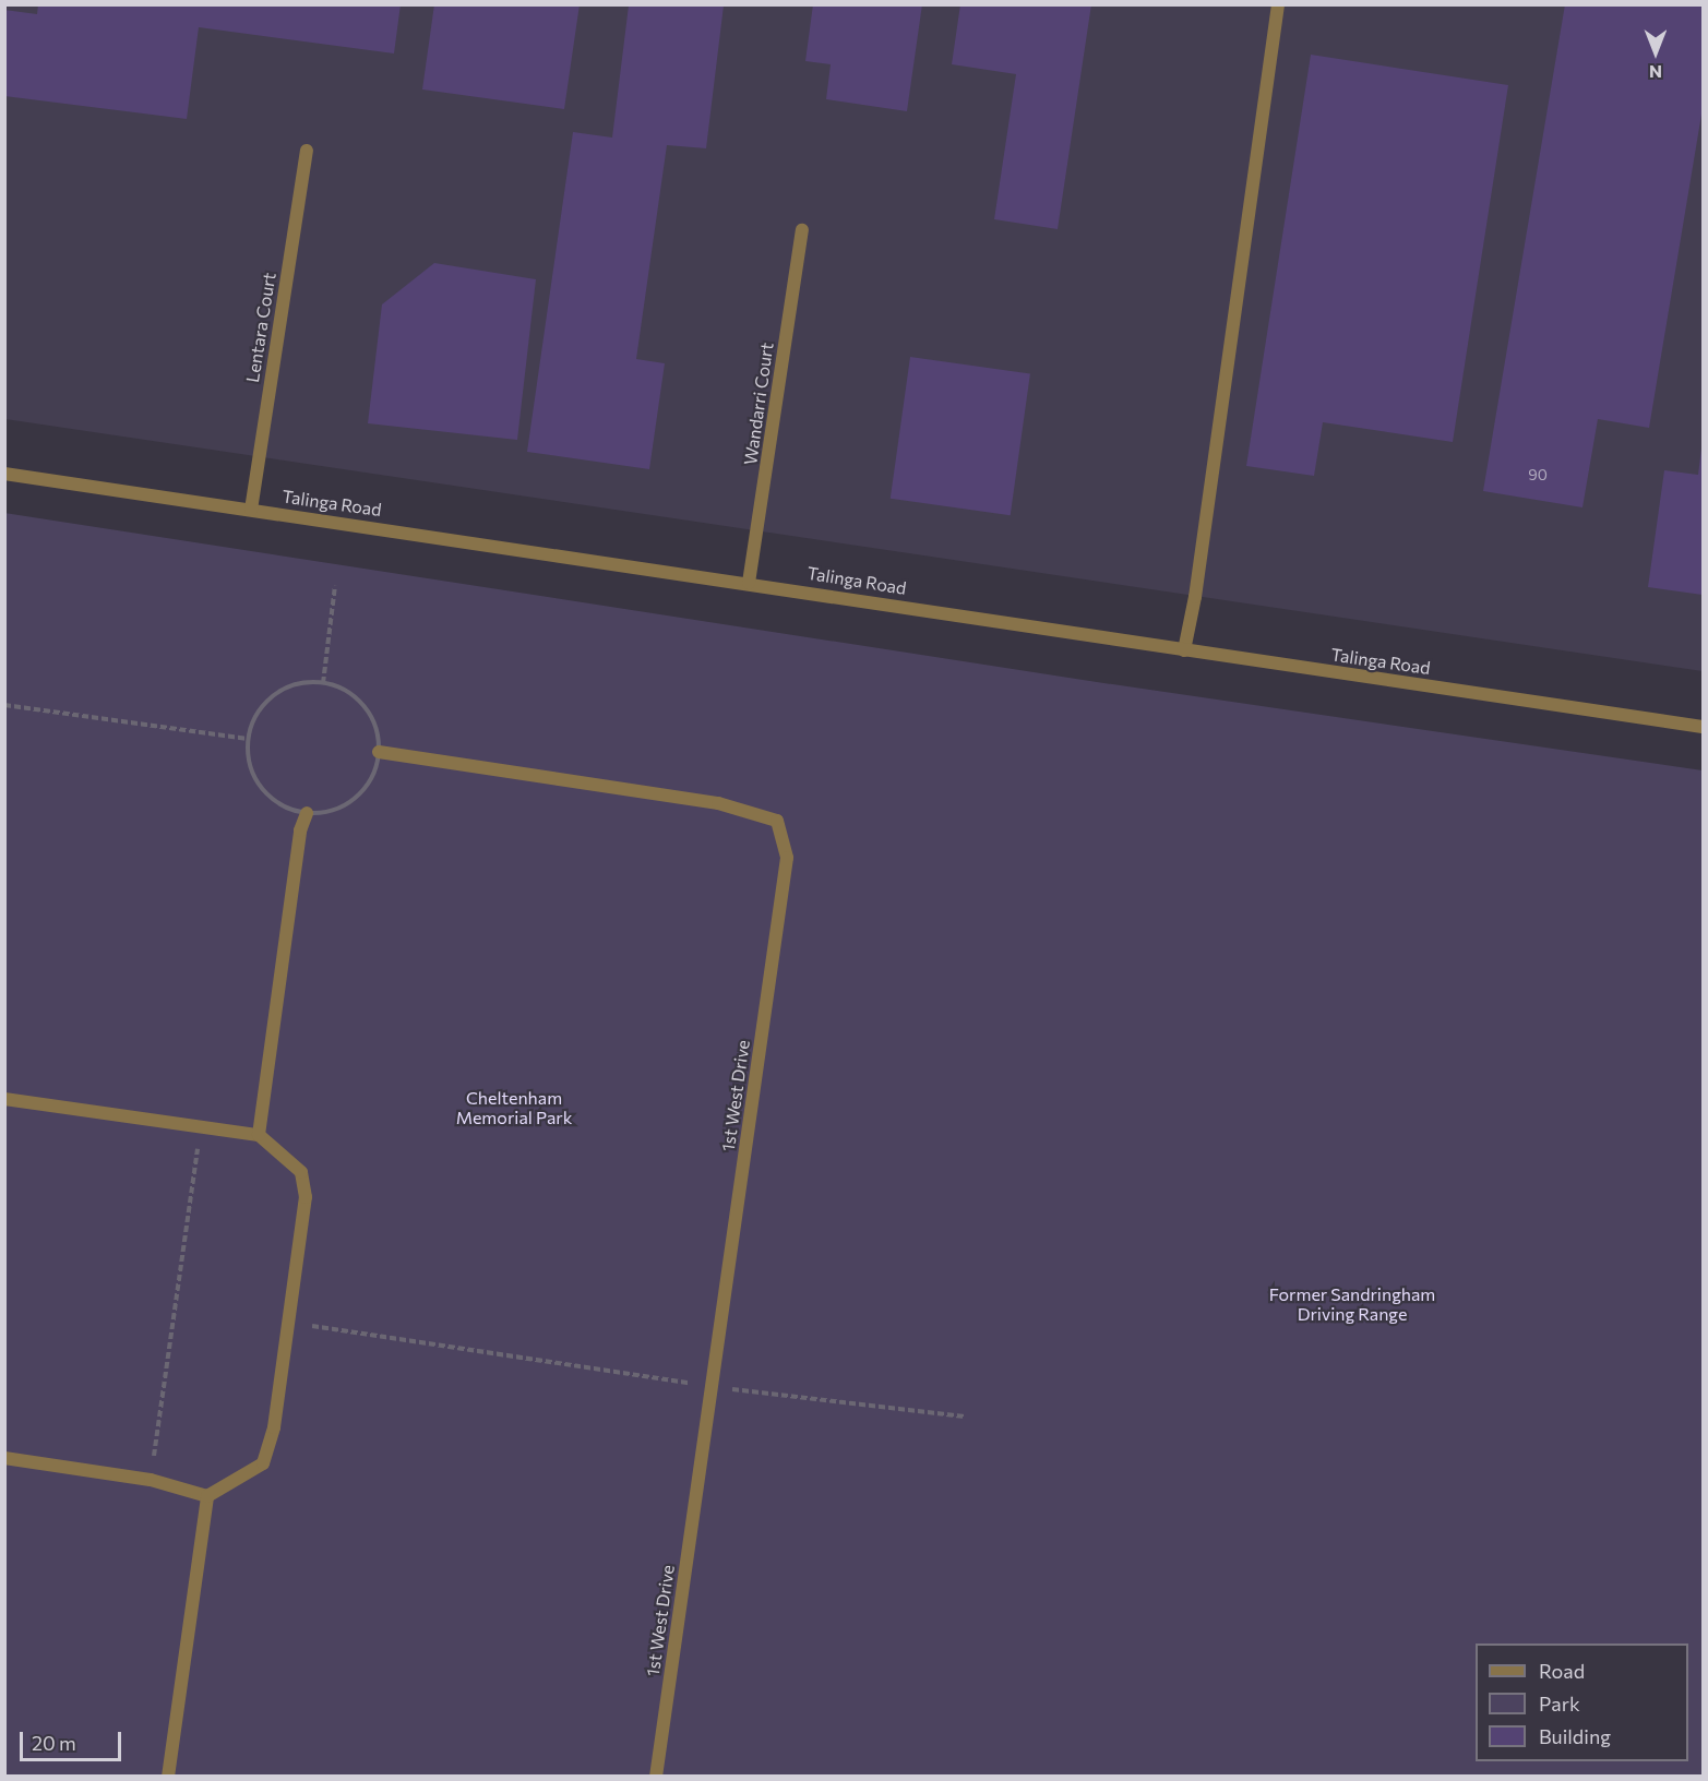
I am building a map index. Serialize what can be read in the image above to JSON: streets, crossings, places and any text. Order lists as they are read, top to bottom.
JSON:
{
  "streets": {
    "street": [
      "Lentara Court",
      "Wandarri Court",
      "Talinga Road",
      "1st West Drive"
    ]
  },
  "crossings": [
    ["Lentara Court", "Talinga Road"],
    ["Wandarri Court", "Talinga Road"]
  ],
  "parks": ["Cheltenham Memorial Park", "Former Sandringham Driving Range"],
  "house_numbers": ["90"],
  "legend": ["Road", "Park", "Building"],
  "scale_bar": "20 m",
  "north": "bottom"
}
